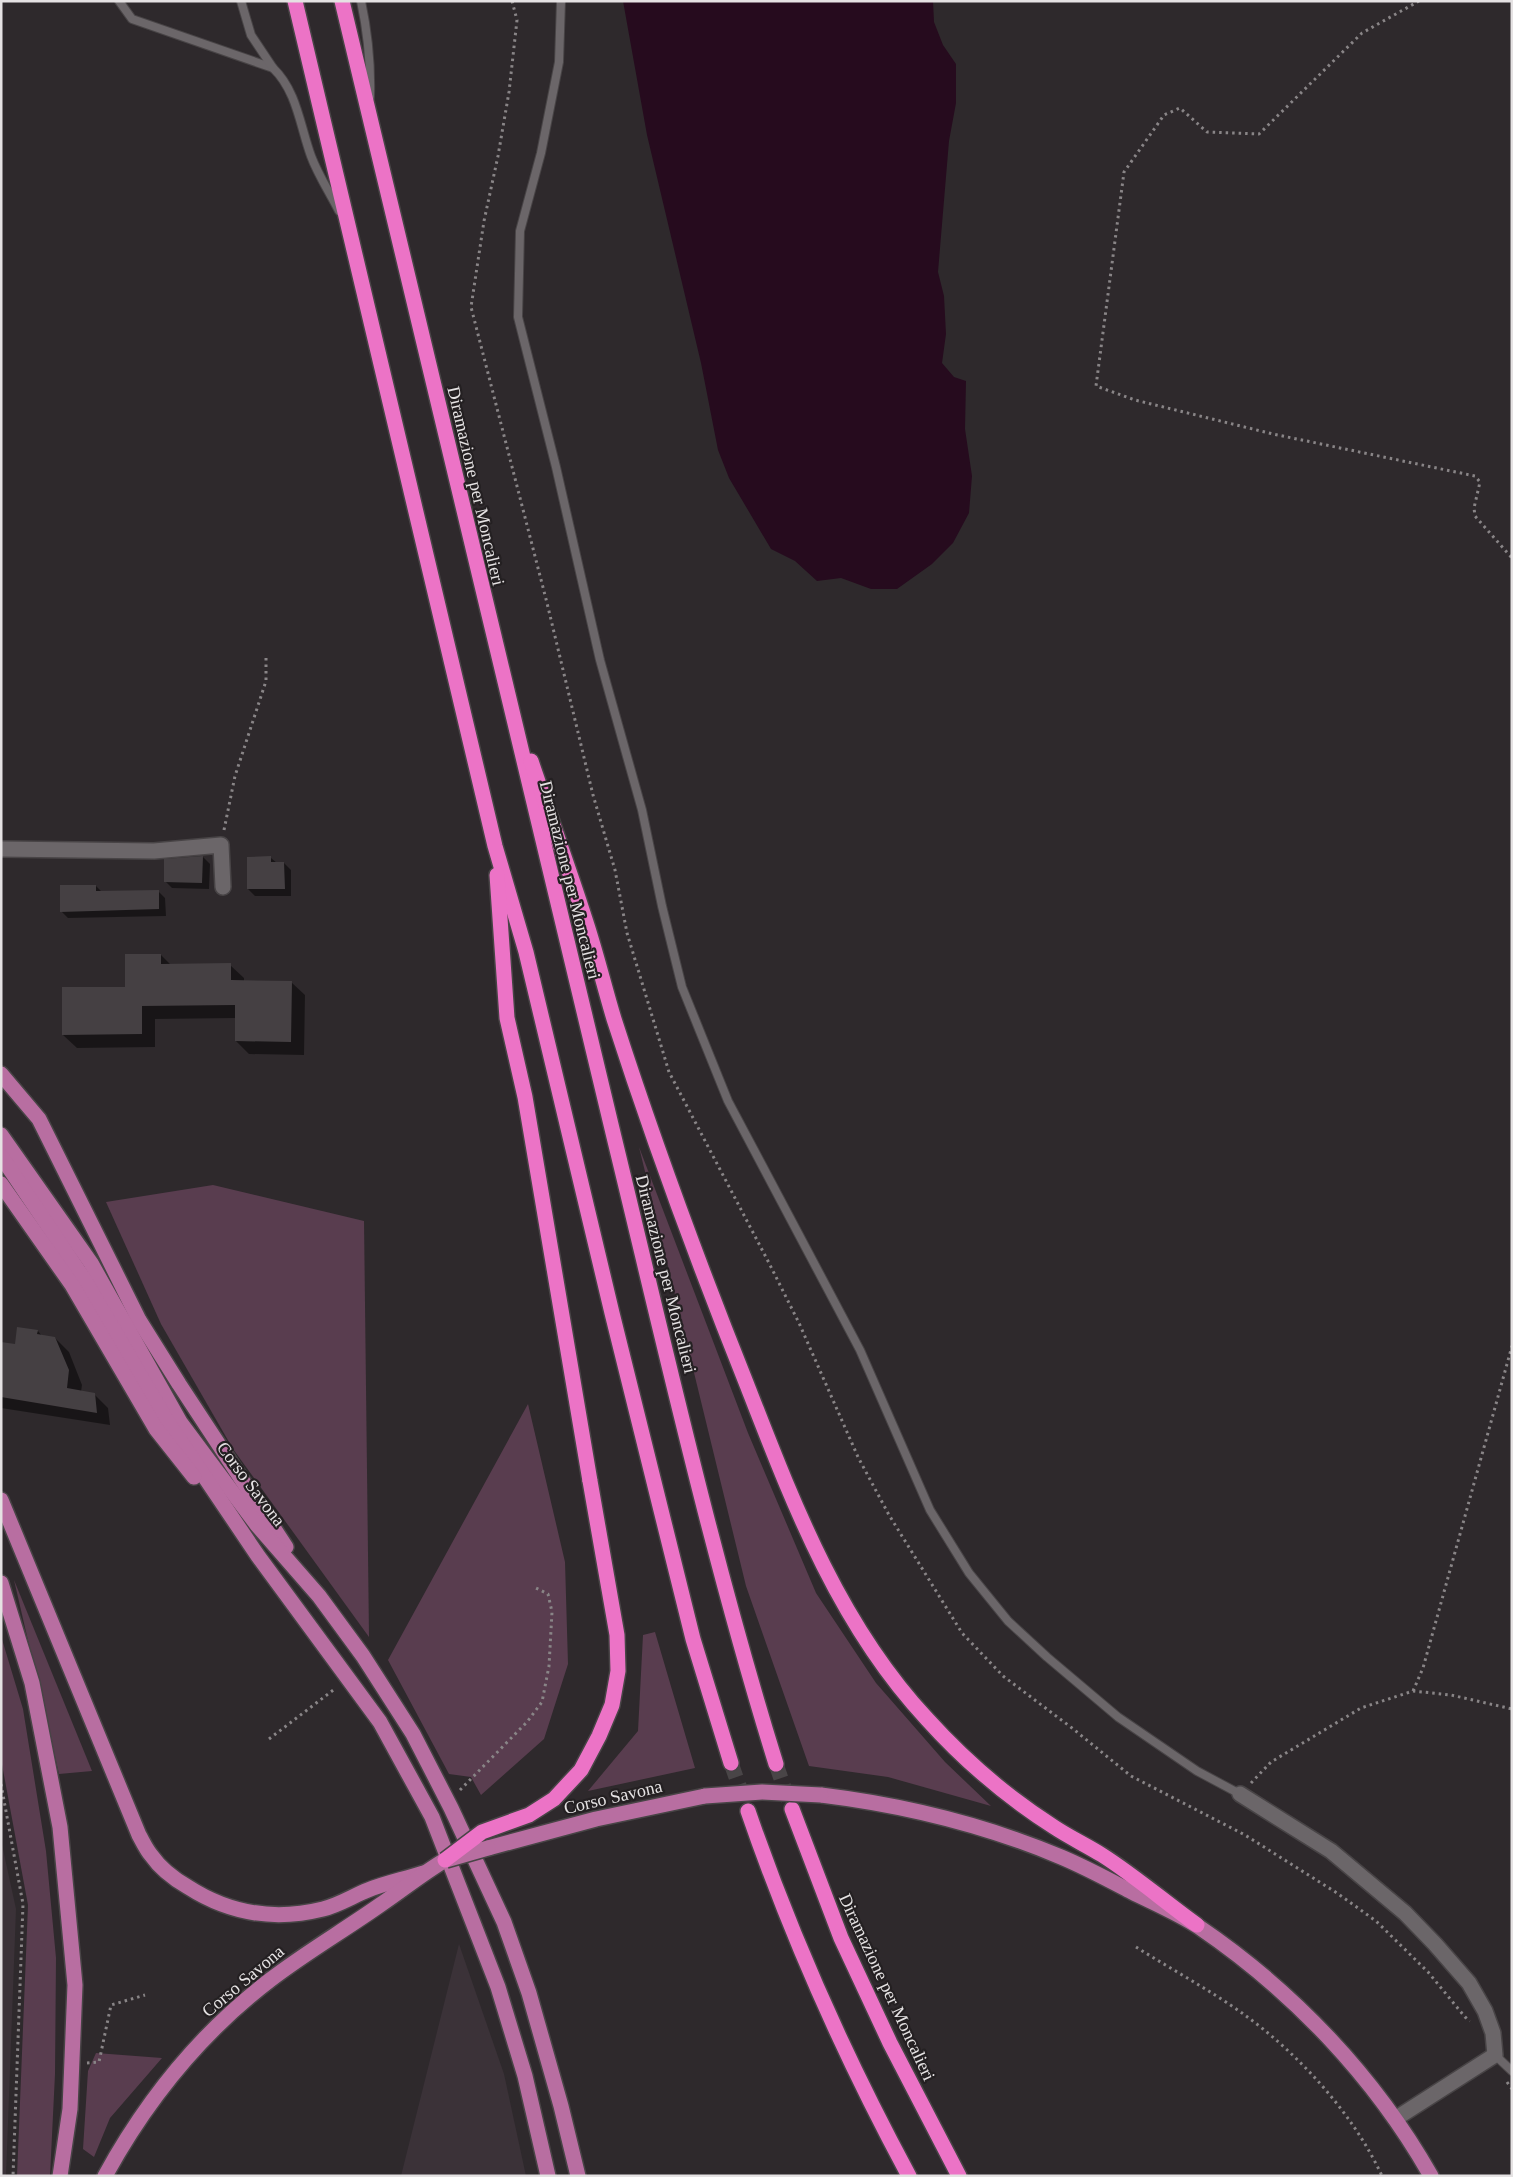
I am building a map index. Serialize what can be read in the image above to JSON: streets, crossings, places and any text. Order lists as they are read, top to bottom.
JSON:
{
  "streets": {
    "highway": ["Diramazione per Moncalieri"],
    "main road": ["Corso Savona"]
  }
}
